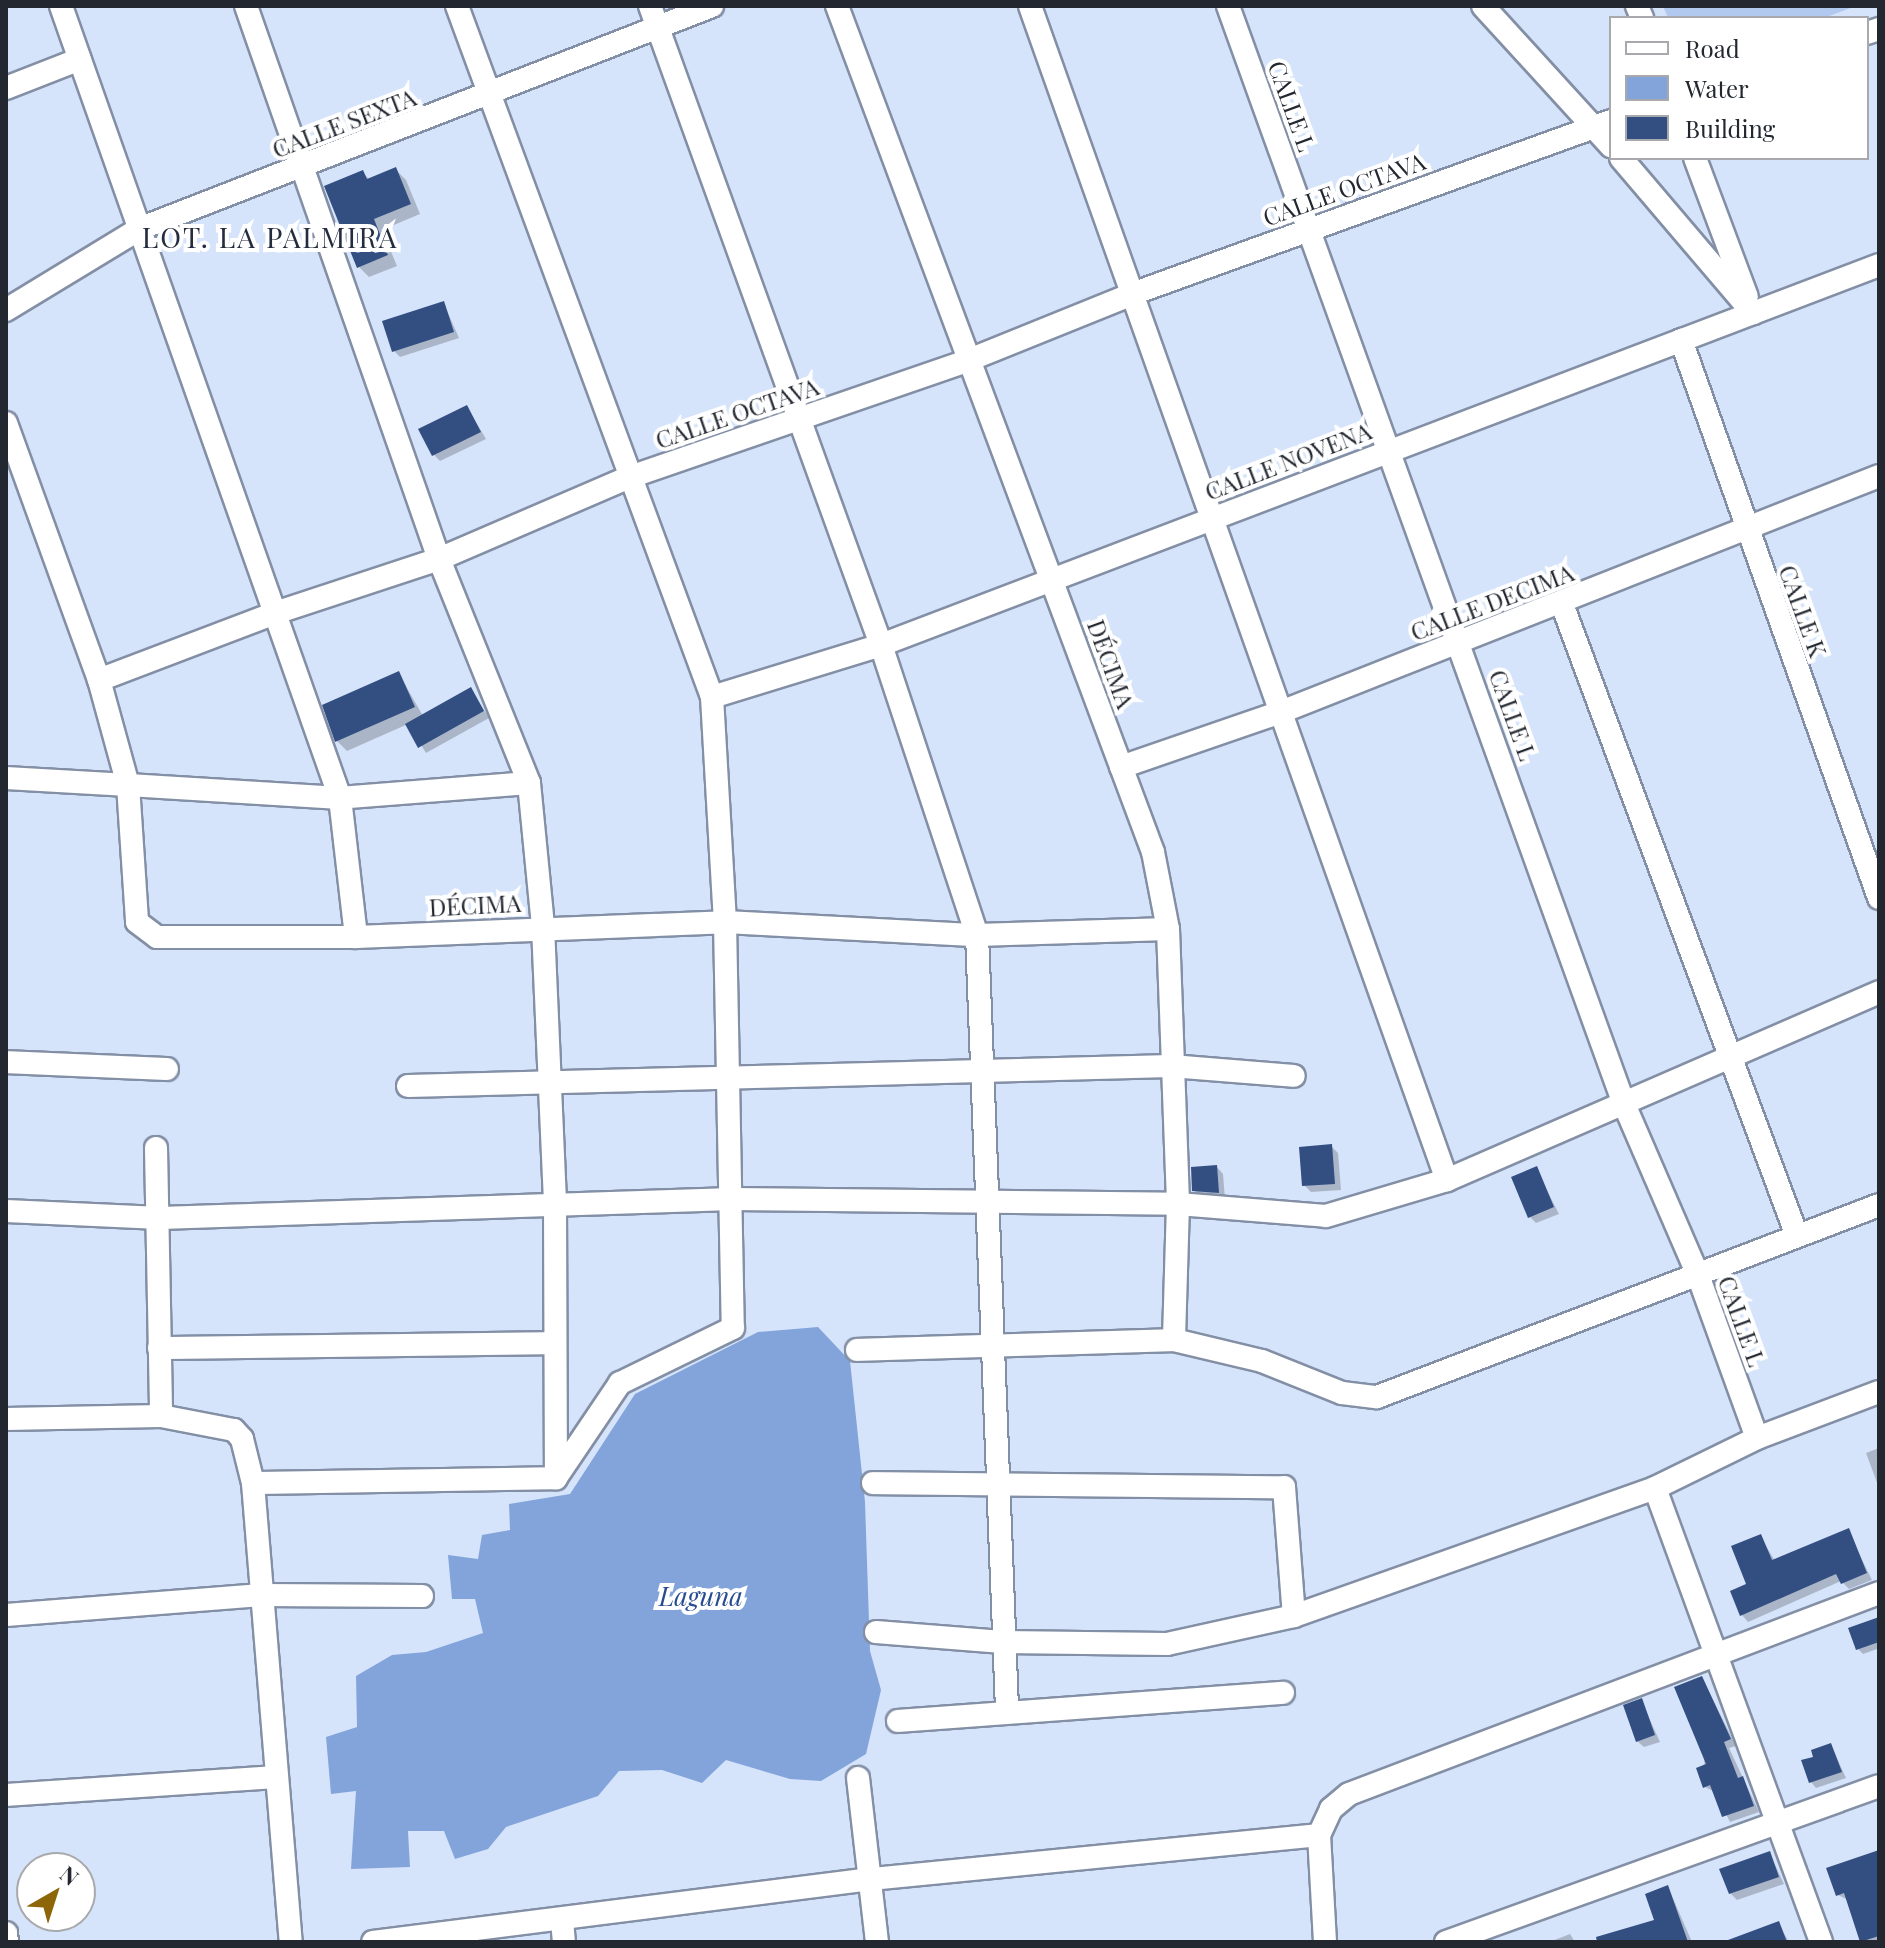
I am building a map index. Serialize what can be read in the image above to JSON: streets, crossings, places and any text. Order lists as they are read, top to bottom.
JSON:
{
  "streets": {
    "street": [
      "CALLE L",
      "CALLE SEXTA",
      "CALLE OCTAVA",
      "CALLE NOVENA",
      "CALLE DECIMA",
      "CALLE K",
      "DÉCIMA"
    ]
  },
  "crossings": [
    ["CALLE L", "CALLE OCTAVA"],
    ["CALLE L", "CALLE NOVENA"],
    ["CALLE L", "CALLE DECIMA"],
    ["CALLE OCTAVA", "DÉCIMA"],
    ["CALLE NOVENA", "CALLE K"],
    ["CALLE NOVENA", "DÉCIMA"],
    ["CALLE DECIMA", "CALLE K"],
    ["CALLE DECIMA", "DÉCIMA"]
  ],
  "districts": ["LOT. LA PALMIRA"],
  "water": ["Laguna"],
  "legend": ["Road", "Water", "Building"],
  "north": "top right"
}
